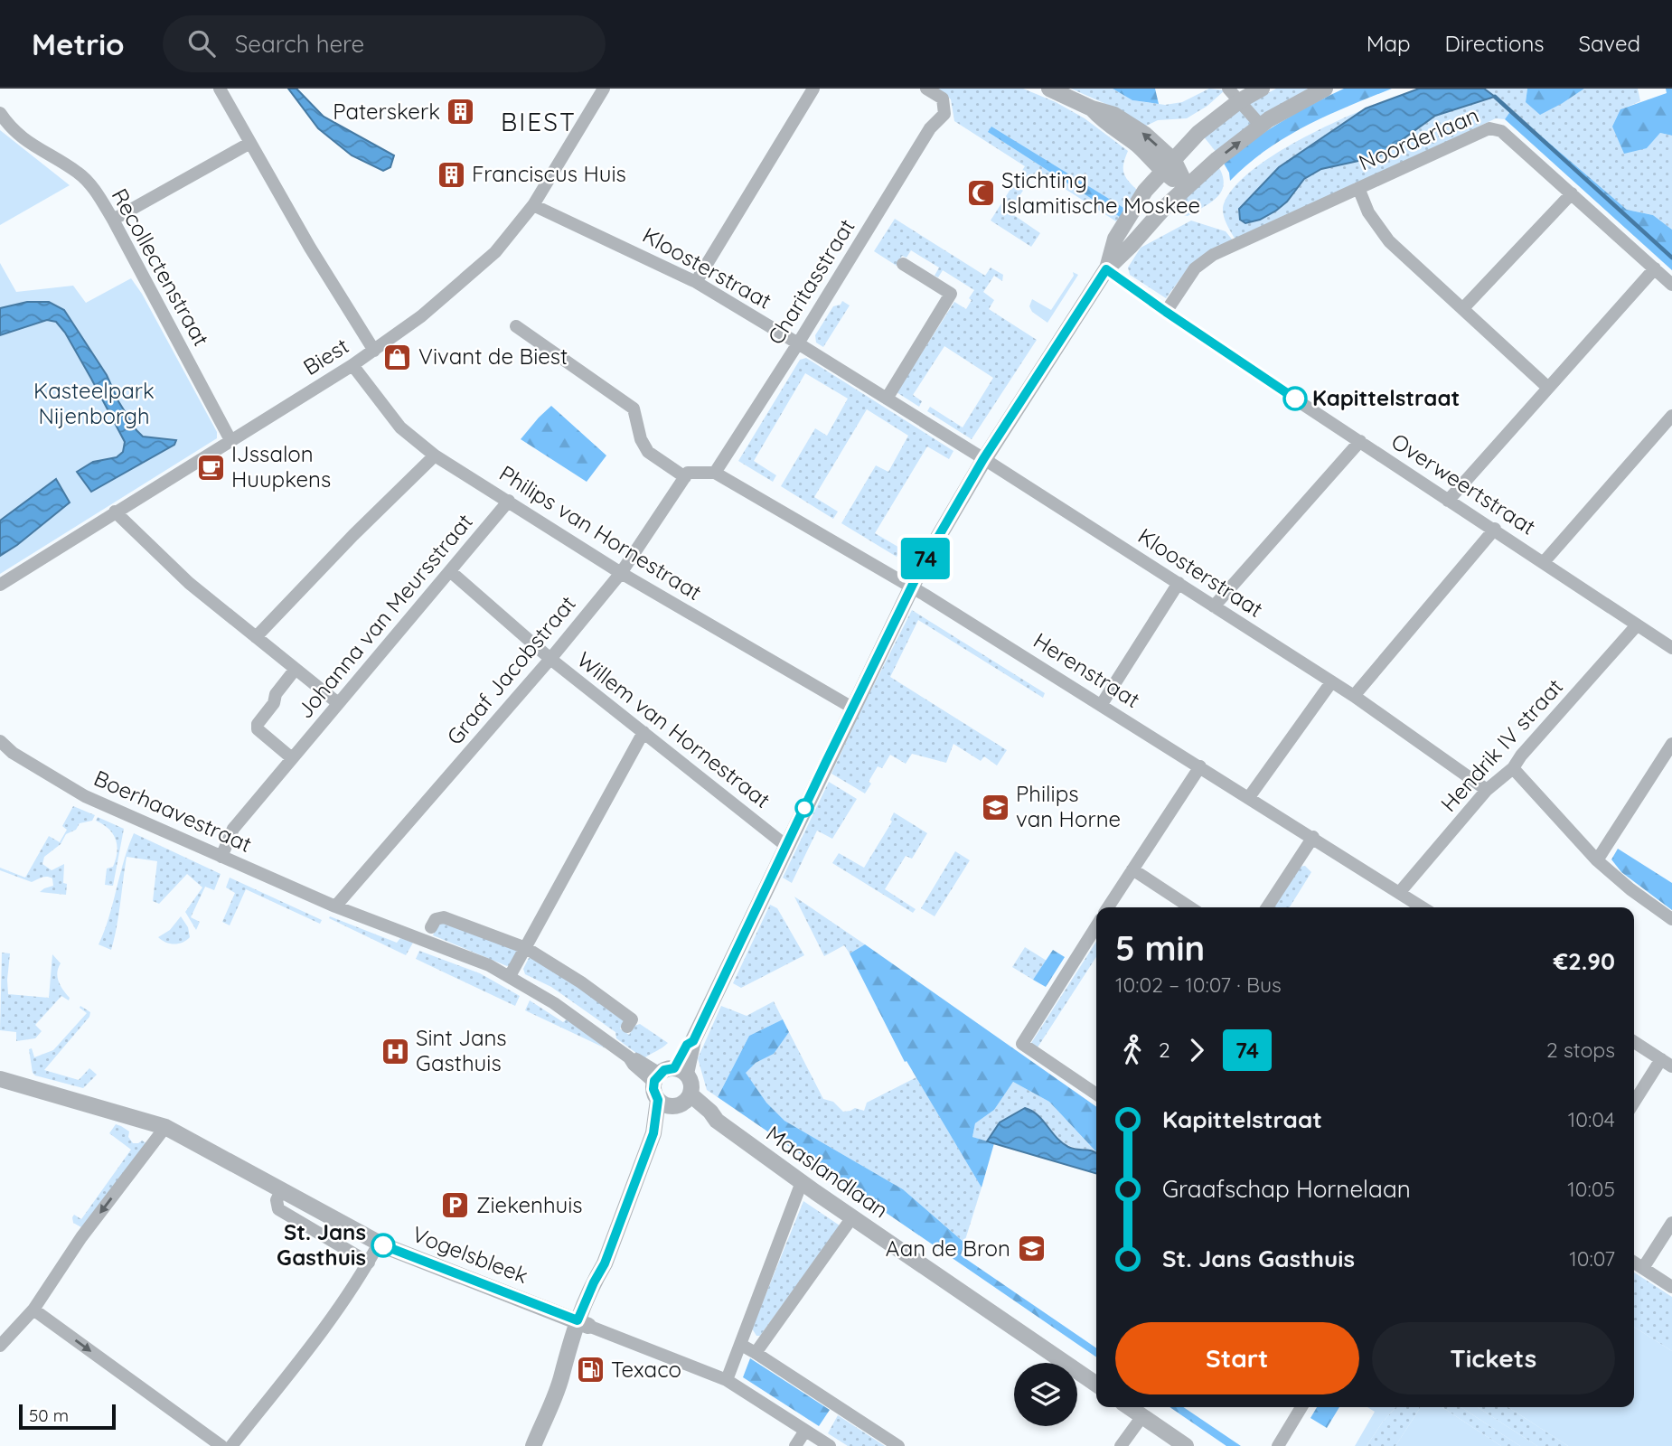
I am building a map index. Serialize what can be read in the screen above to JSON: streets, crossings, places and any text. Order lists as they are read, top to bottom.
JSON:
{
  "streets": {
    "street": [
      "Noorderlaan",
      "Recollectenstraat",
      "Kloosterstraat",
      "Charitasstraat",
      "Biest",
      "Overweertstraat",
      "Philips van Hornestraat",
      "Johanna van Meursstraat",
      "Graaf Jacobstraat",
      "Herenstraat",
      "Willem van Hornestraat",
      "Hendrik IV straat",
      "Boerhaavestraat",
      "Maaslandlaan",
      "Vogelsbleek"
    ]
  },
  "crossings": [
    ["Noorderlaan", "Overweertstraat"],
    ["Recollectenstraat", "Biest"],
    ["Kloosterstraat", "Charitasstraat"],
    ["Kloosterstraat", "Biest"],
    ["Kloosterstraat", "Hendrik IV straat"],
    ["Charitasstraat", "Herenstraat"],
    ["Biest", "Philips van Hornestraat"],
    ["Overweertstraat", "Hendrik IV straat"],
    ["Philips van Hornestraat", "Johanna van Meursstraat"],
    ["Philips van Hornestraat", "Graaf Jacobstraat"],
    ["Johanna van Meursstraat", "Willem van Hornestraat"],
    ["Johanna van Meursstraat", "Boerhaavestraat"],
    ["Graaf Jacobstraat", "Willem van Hornestraat"],
    ["Graaf Jacobstraat", "Boerhaavestraat"],
    ["Herenstraat", "Hendrik IV straat"]
  ],
  "districts": ["BIEST"],
  "parks": ["Kasteelpark Nijenborgh"],
  "places": {
    "building": ["Paterskerk", "Franciscus Huis"],
    "mosque": ["Stichting Islamitische Moskee"],
    "shop": ["Vivant de Biest"],
    "other": ["Kapittelstraat", "St. Jans Gasthuis"],
    "cafe": ["IJssalon Huupkens"],
    "school or university": ["Philips van Horne", "Aan de Bron"],
    "hospital": ["Sint Jans Gasthuis"],
    "parking": ["Ziekenhuis"],
    "fuel station": ["Texaco"]
  },
  "lines": ["bus line 74"],
  "scale_bar": "50 m",
  "page": {
    "header": "Metrio",
    "search": "Search here",
    "nav": ["Map", "Directions", "Saved"],
    "on_map": "74",
    "heading": ["5 min", "10:02 – 10:07 · Bus", "€2.90"],
    "legs": ["2", "74", "2 stops"],
    "list": [
      {
        "name": "Kapittelstraat",
        "value": "10:04"
      },
      {
        "name": "Graafschap Hornelaan",
        "value": "10:05"
      },
      {
        "name": "St. Jans Gasthuis",
        "value": "10:07"
      }
    ],
    "buttons": ["Start", "Tickets"],
    "scale": "50 m"
  }
}
